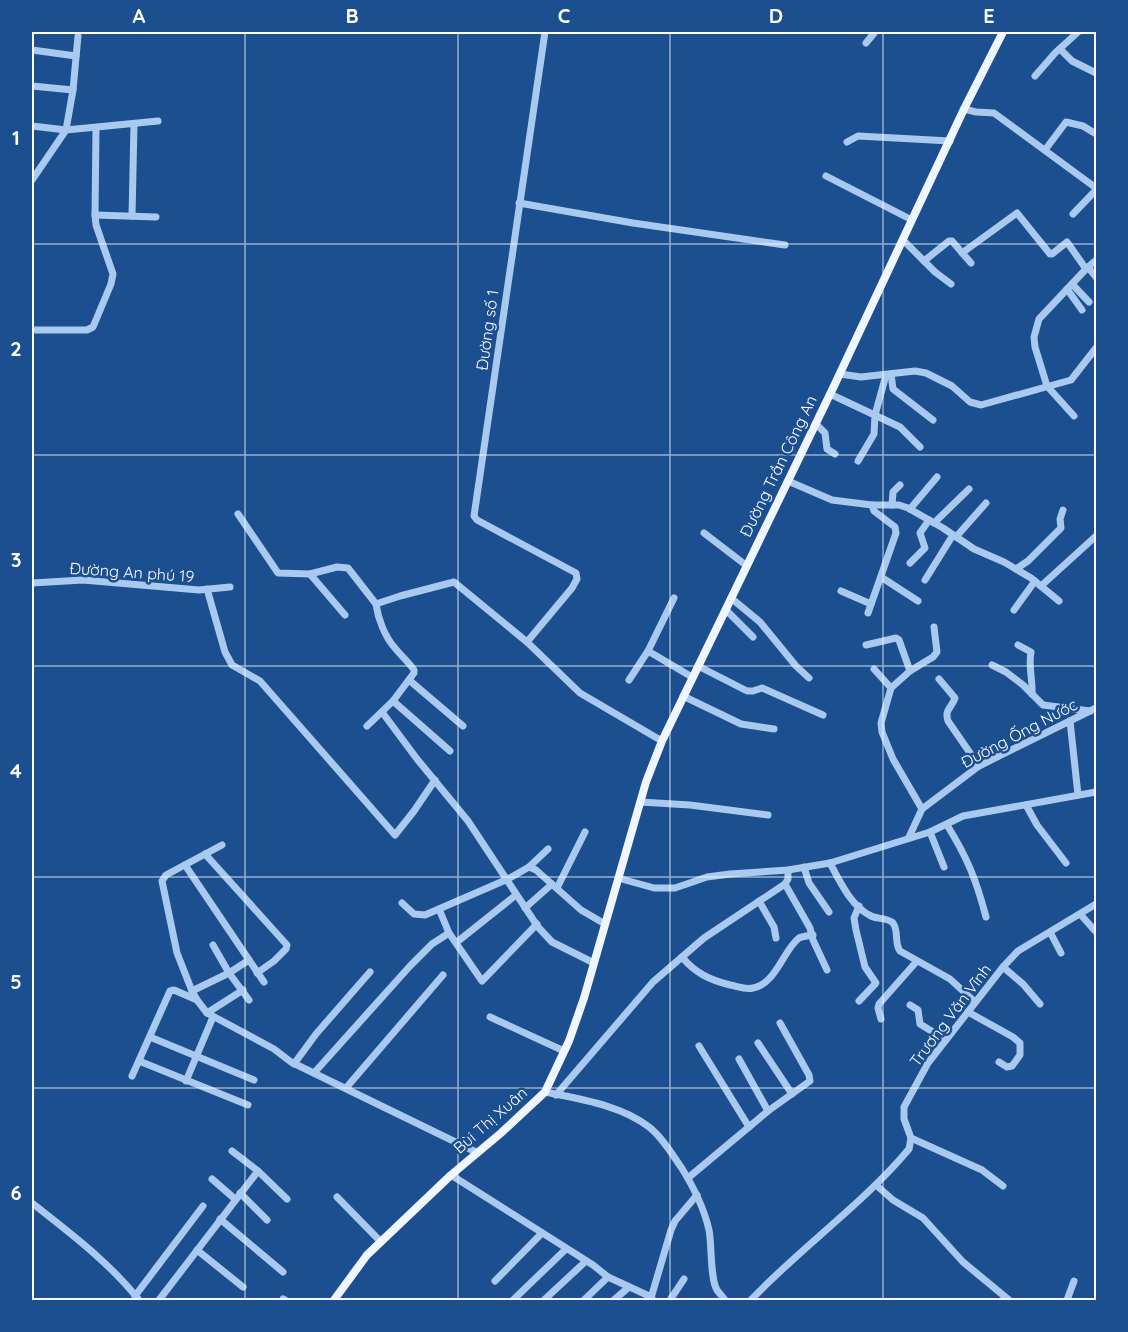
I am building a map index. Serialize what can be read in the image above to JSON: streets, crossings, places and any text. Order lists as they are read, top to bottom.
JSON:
{
  "streets": {
    "main road": ["Đường Trần Công An", "Bùi Thị Xuân"],
    "street": [
      "Đường số 1",
      "Đường An phú 19",
      "Đường Ống Nước",
      "Trương Văn Vĩnh"
    ]
  },
  "crossings": [
    ["Đường Trần Công An", "Bùi Thị Xuân"]
  ],
  "grid": {
    "columns": [
      "A",
      "B",
      "C",
      "D",
      "E"
    ],
    "rows": [
      "1",
      "2",
      "3",
      "4",
      "5",
      "6"
    ]
  }
}
